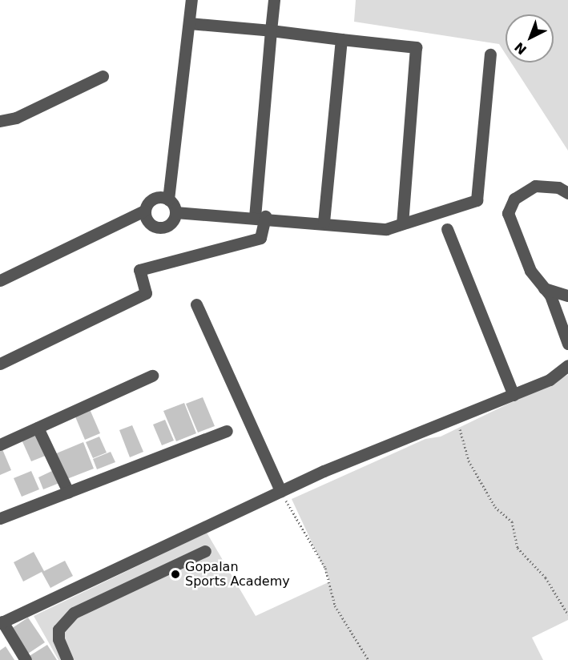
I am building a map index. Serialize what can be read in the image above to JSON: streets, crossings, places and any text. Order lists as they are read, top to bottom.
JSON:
{
  "places": ["Gopalan Sports Academy"],
  "north": "bottom left"
}
